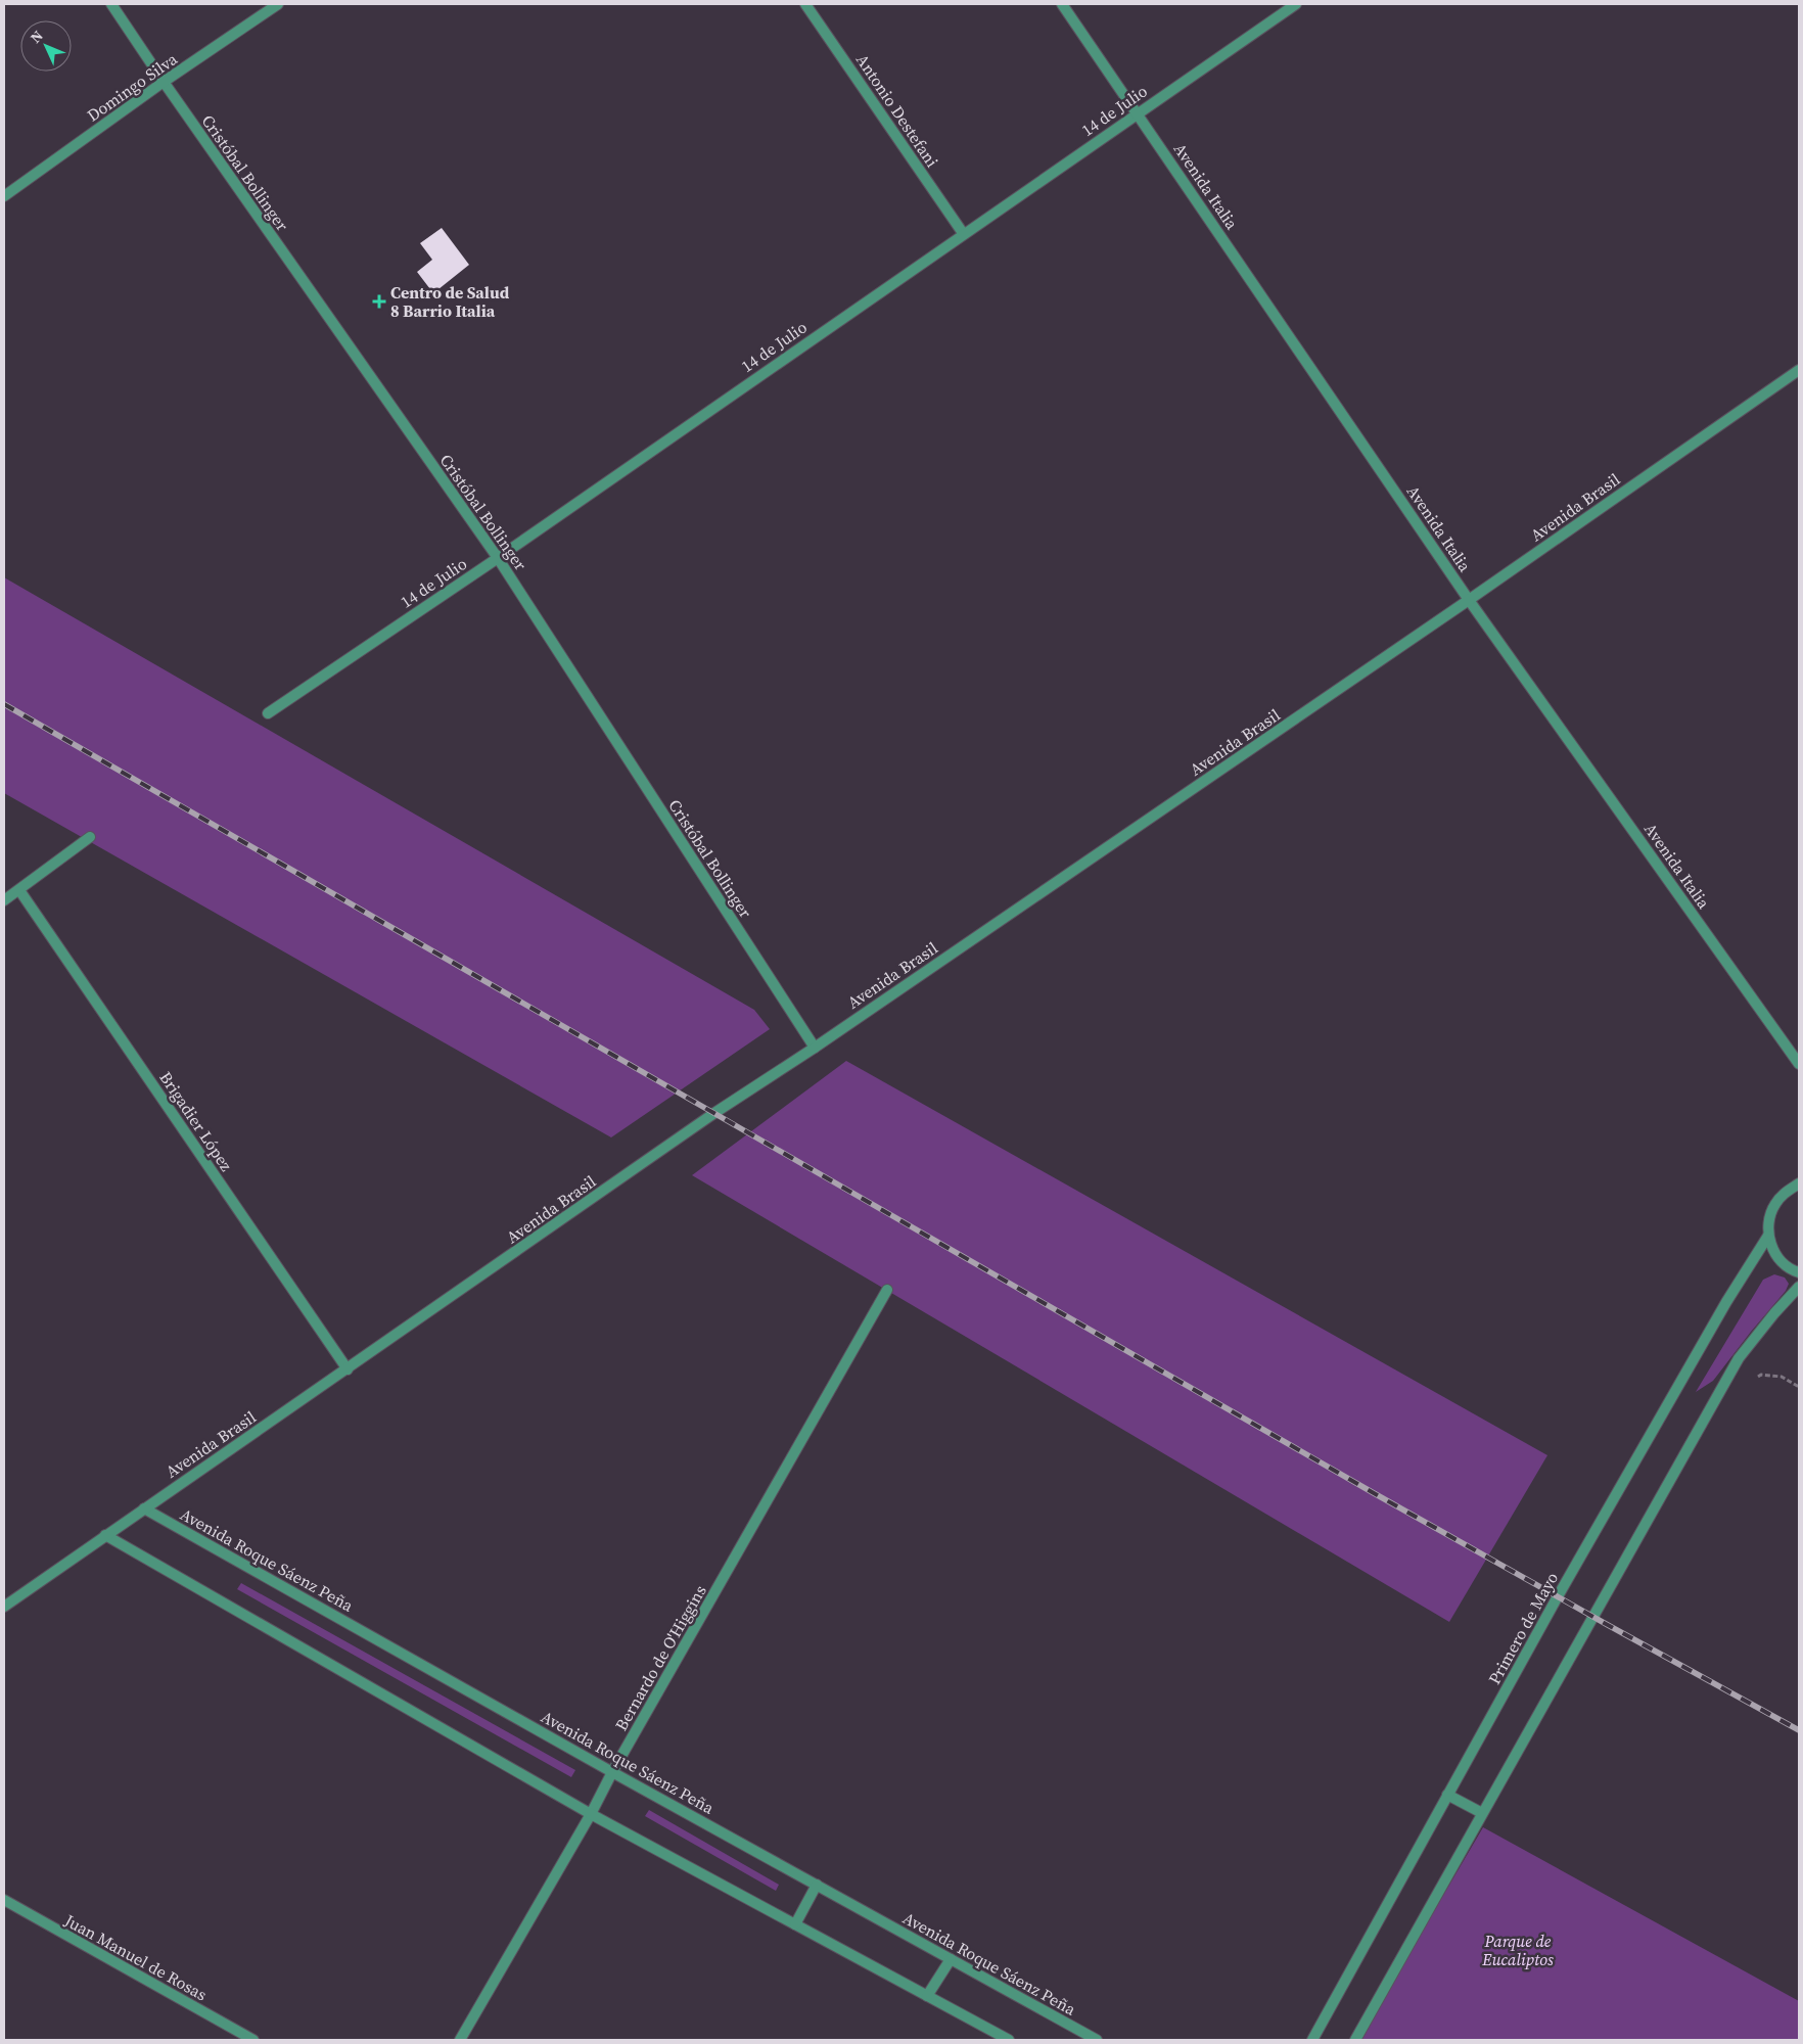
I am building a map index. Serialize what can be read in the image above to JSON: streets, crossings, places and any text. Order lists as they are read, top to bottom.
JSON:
{
  "streets": {
    "street": [
      "Domingo Silva",
      "Antonio Destefani",
      "14 de Julio",
      "Cristóbal Bollinger",
      "Avenida Italia",
      "Avenida Brasil",
      "Brigadier López",
      "Avenida Roque Sáenz Peña",
      "Primero de Mayo",
      "Bernardo de O'Higgins",
      "Juan Manuel de Rosas"
    ]
  },
  "crossings": [
    ["Domingo Silva", "Cristóbal Bollinger"],
    ["Antonio Destefani", "14 de Julio"],
    ["14 de Julio", "Cristóbal Bollinger"],
    ["14 de Julio", "Avenida Italia"],
    ["Cristóbal Bollinger", "Avenida Brasil"],
    ["Avenida Italia", "Avenida Brasil"],
    ["Avenida Brasil", "Brigadier López"],
    ["Avenida Brasil", "Avenida Roque Sáenz Peña"],
    ["Avenida Roque Sáenz Peña", "Bernardo de O'Higgins"]
  ],
  "parks": ["Parque de Eucaliptos"],
  "places": {
    "health": ["Centro de Salud 8 Barrio Italia"]
  },
  "north": "top left"
}
